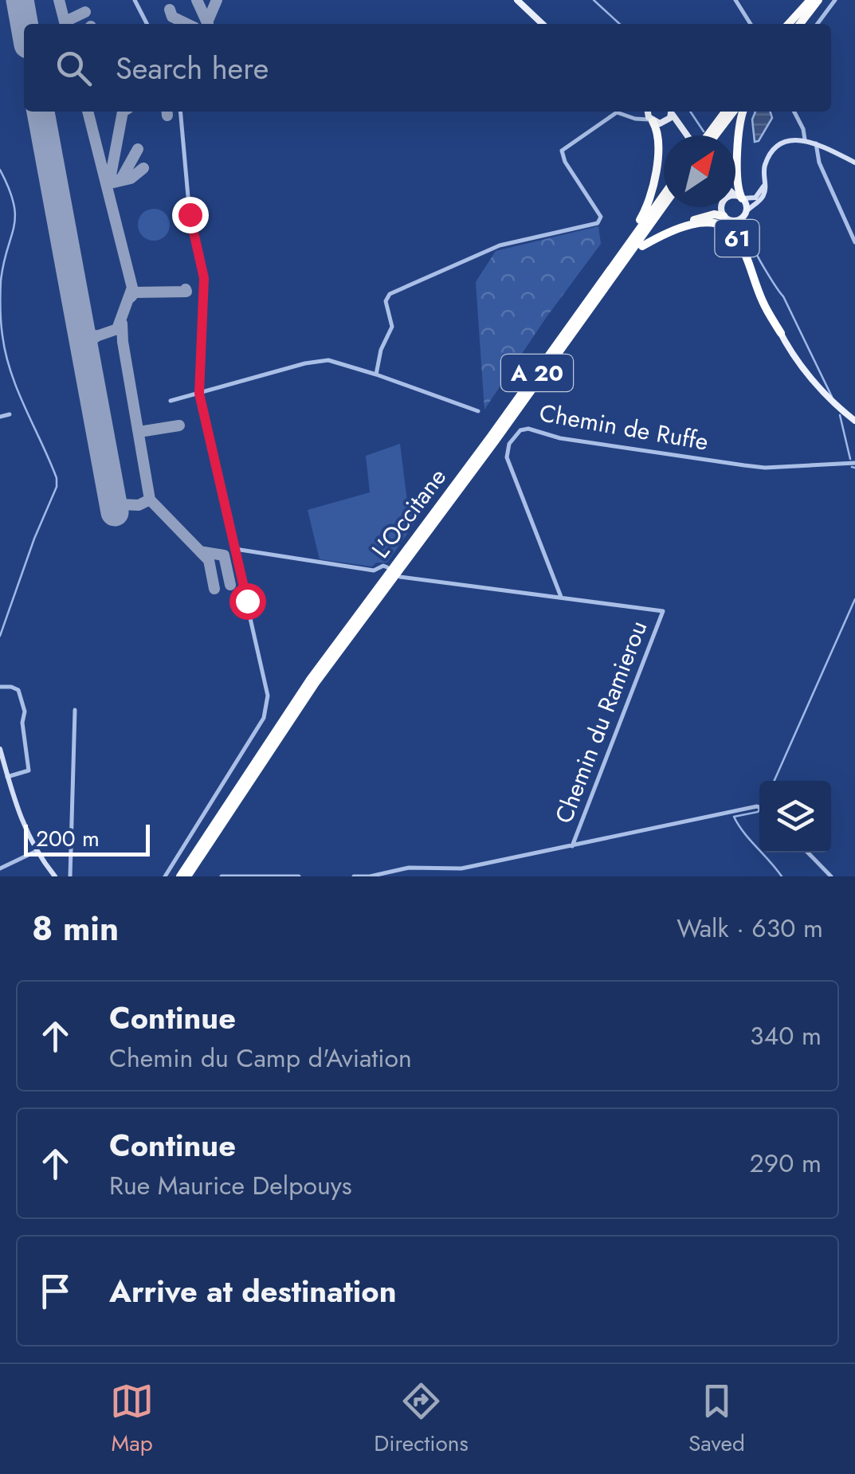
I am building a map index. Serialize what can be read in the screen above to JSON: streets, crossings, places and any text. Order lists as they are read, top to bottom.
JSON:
{
  "streets": {
    "highway": ["61", "A 20", "L'Occitane"],
    "street": ["Chemin de Ruffe", "Chemin du Ramierou"]
  },
  "crossings": [
    ["61", "L'Occitane"],
    ["Chemin de Ruffe", "Chemin du Ramierou"]
  ],
  "scale_bar": "200 m",
  "north": "top right",
  "page": {
    "search": "Search here",
    "scale": "200 m",
    "heading": ["8 min", "Walk · 630 m"],
    "list": [
      ["Continue", "Chemin du Camp d'Aviation", "340 m"],
      ["Continue", "Rue Maurice Delpouys", "290 m"],
      "Arrive at destination"
    ],
    "nav": ["Map", "Directions", "Saved"]
  }
}
